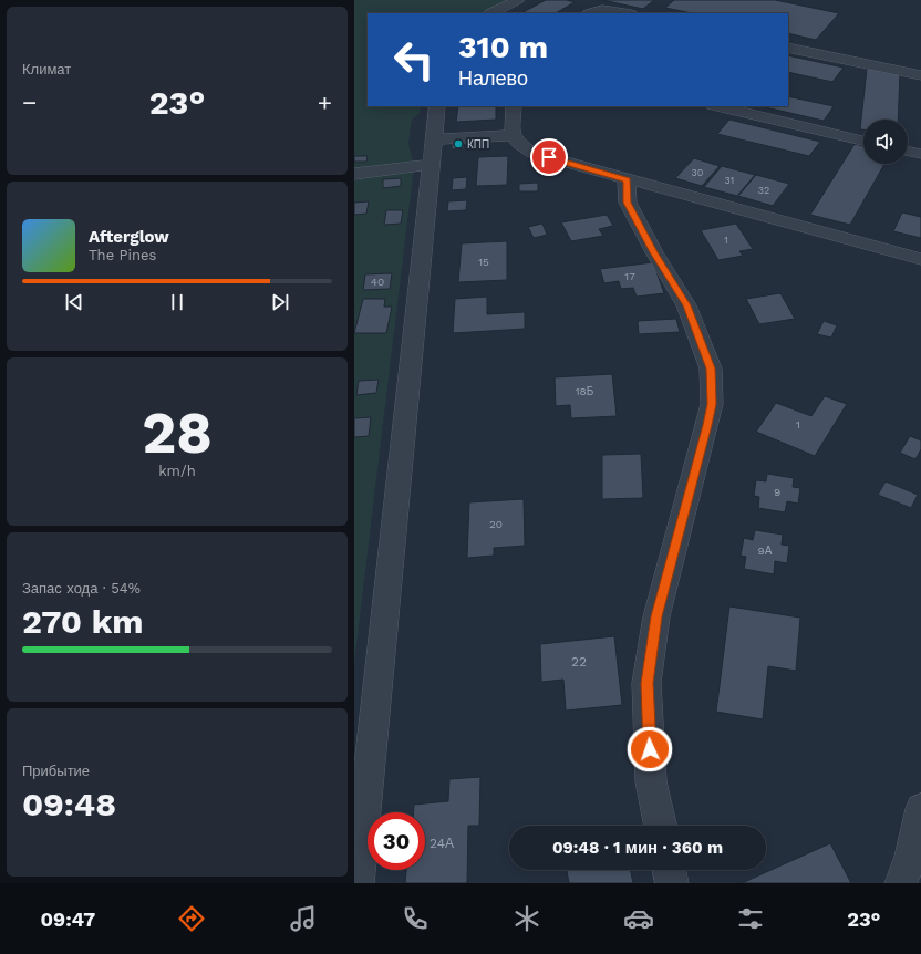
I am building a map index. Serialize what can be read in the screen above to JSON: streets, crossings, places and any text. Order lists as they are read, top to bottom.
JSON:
{
  "places": ["КПП"],
  "house_numbers": [
    "30",
    "31",
    "32",
    "1",
    "15",
    "17",
    "40",
    "18Б",
    "1",
    "9",
    "20",
    "9А",
    "22",
    "24А"
  ],
  "page": {
    "tile": [
      "Климат",
      ["28", "km/h"],
      ["Запас хода · 54%", "270 km"],
      ["Прибытие", "09:48"]
    ],
    "turn": ["310 m", "Налево"],
    "heat": ["−", "23°", "+"],
    "song": ["Afterglow", "The Pines"],
    "limit": "30",
    "trip": "09:48 · 1 мин · 360 m",
    "tabs": ["09:47", "23°"]
  }
}
